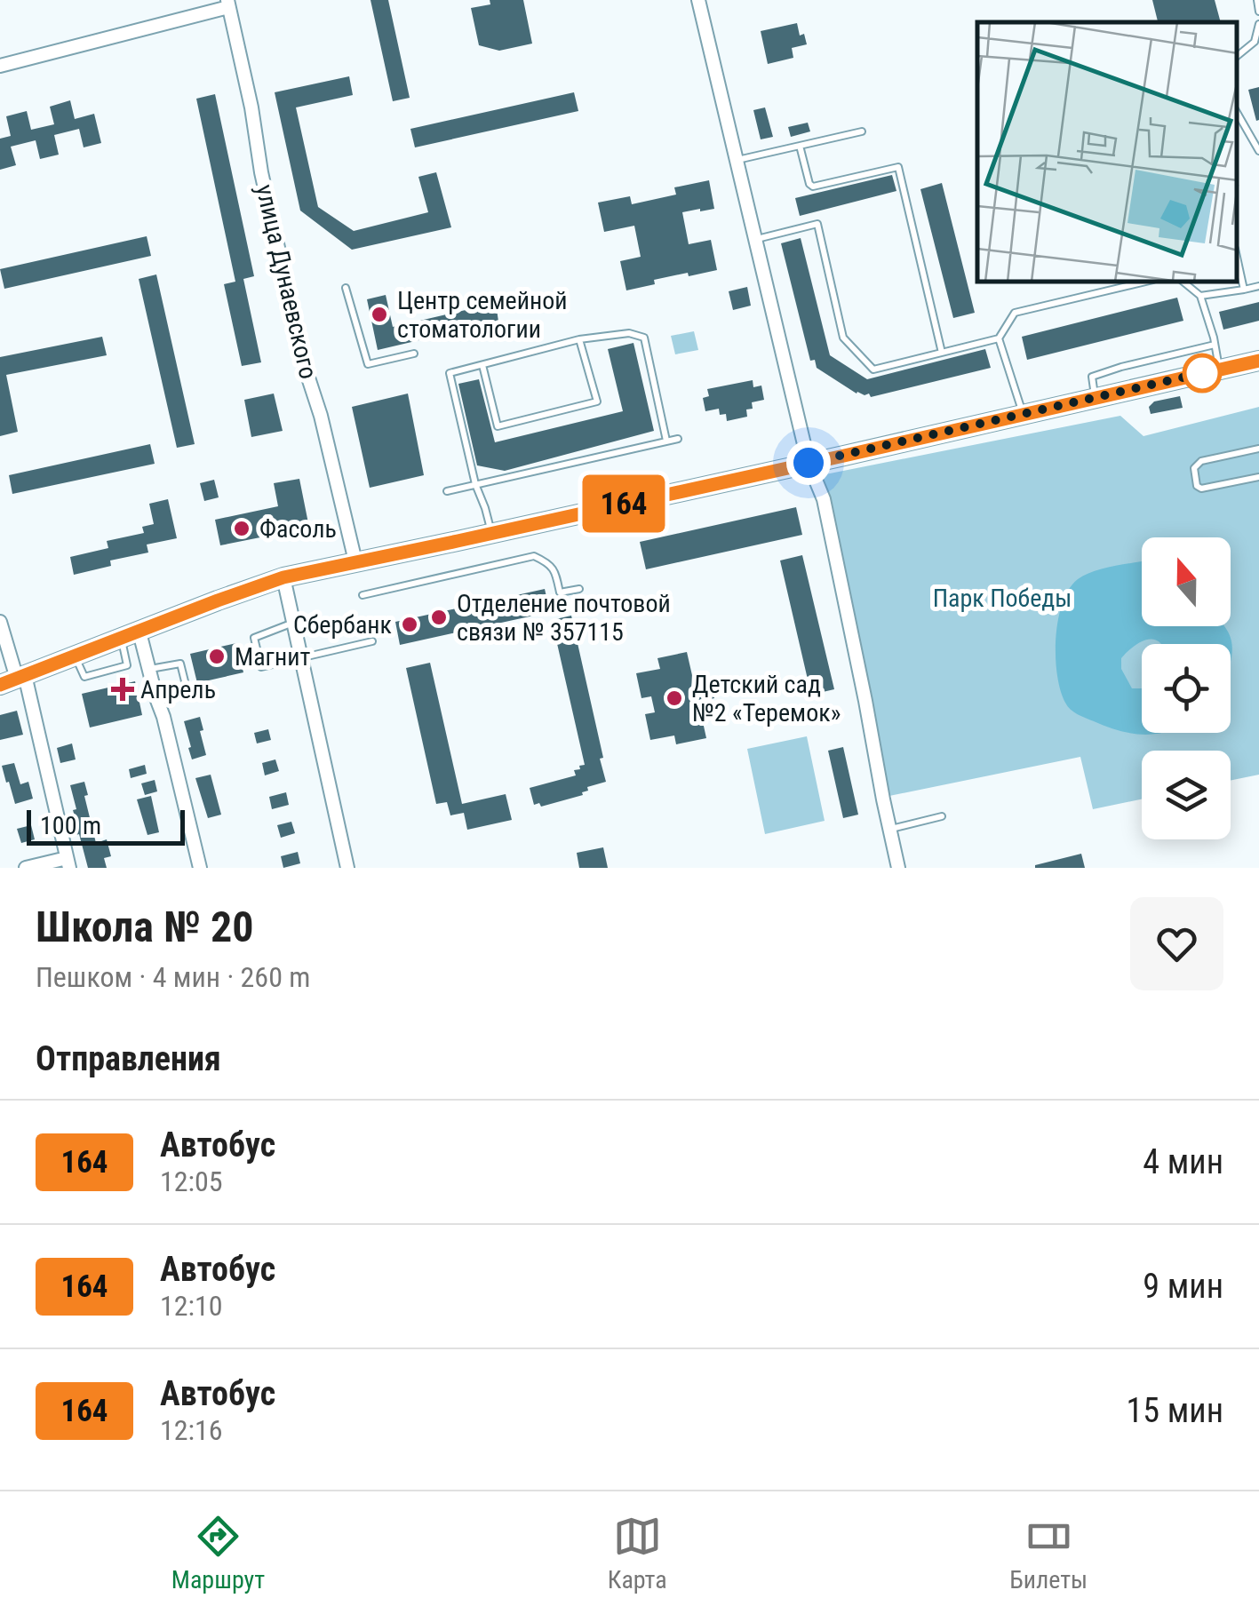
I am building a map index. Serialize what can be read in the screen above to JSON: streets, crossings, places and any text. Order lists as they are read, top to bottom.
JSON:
{
  "streets": {
    "street": ["улица Дунаевского"]
  },
  "parks": ["Парк Победы"],
  "places": {
    "other": [
      "Центр cемейной cтоматологии",
      "Фасоль",
      "Отделение почтовой связи № 357115",
      "Сбербанк",
      "Магнит",
      "Детский сад №2 «Теремок»"
    ],
    "health": ["Апрель"]
  },
  "lines": ["bus line 164"],
  "scale_bar": "100 m",
  "north": "top",
  "page": {
    "on_map": "164",
    "scale": "100 m",
    "heading": [
      ["Школа № 20", "Пешком · 4 мин · 260 m"],
      "Отправления"
    ],
    "list": [
      {
        "mark": "164",
        "name": "Автобус",
        "note": "12:05",
        "value": "4 мин"
      },
      {
        "mark": "164",
        "name": "Автобус",
        "note": "12:10",
        "value": "9 мин"
      },
      {
        "mark": "164",
        "name": "Автобус",
        "note": "12:16",
        "value": "15 мин"
      }
    ],
    "tabs": ["Маршрут", "Карта", "Билеты"]
  }
}
